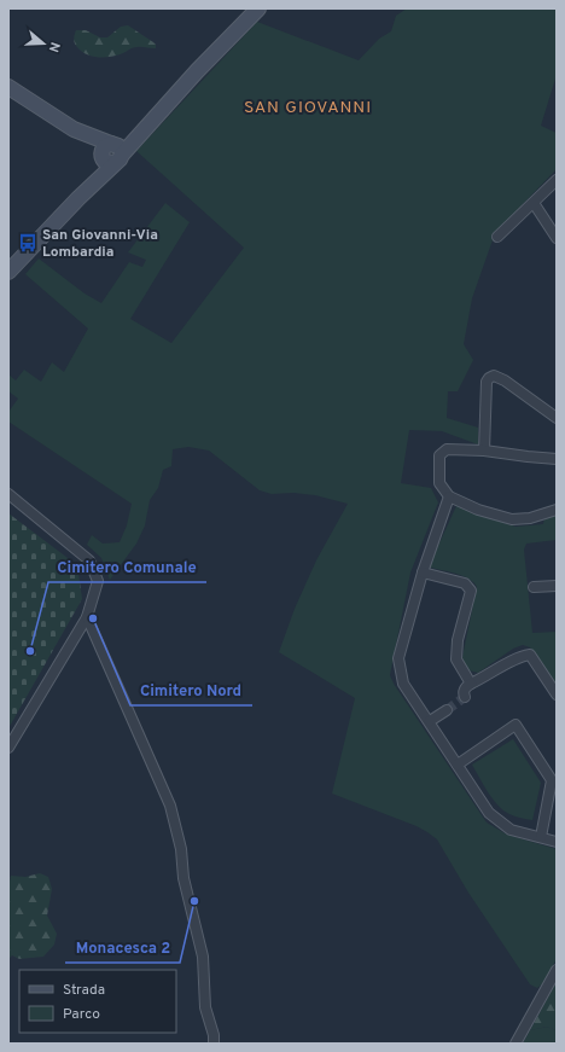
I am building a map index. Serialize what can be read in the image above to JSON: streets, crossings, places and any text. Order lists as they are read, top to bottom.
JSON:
{
  "districts": ["SAN GIOVANNI"],
  "places": {
    "bus stop": ["San Giovanni-Via Lombardia"],
    "other": ["Cimitero Nord", "Cimitero Comunale", "Monacesca 2"]
  },
  "legend": ["Strada", "Parco"],
  "north": "right"
}
